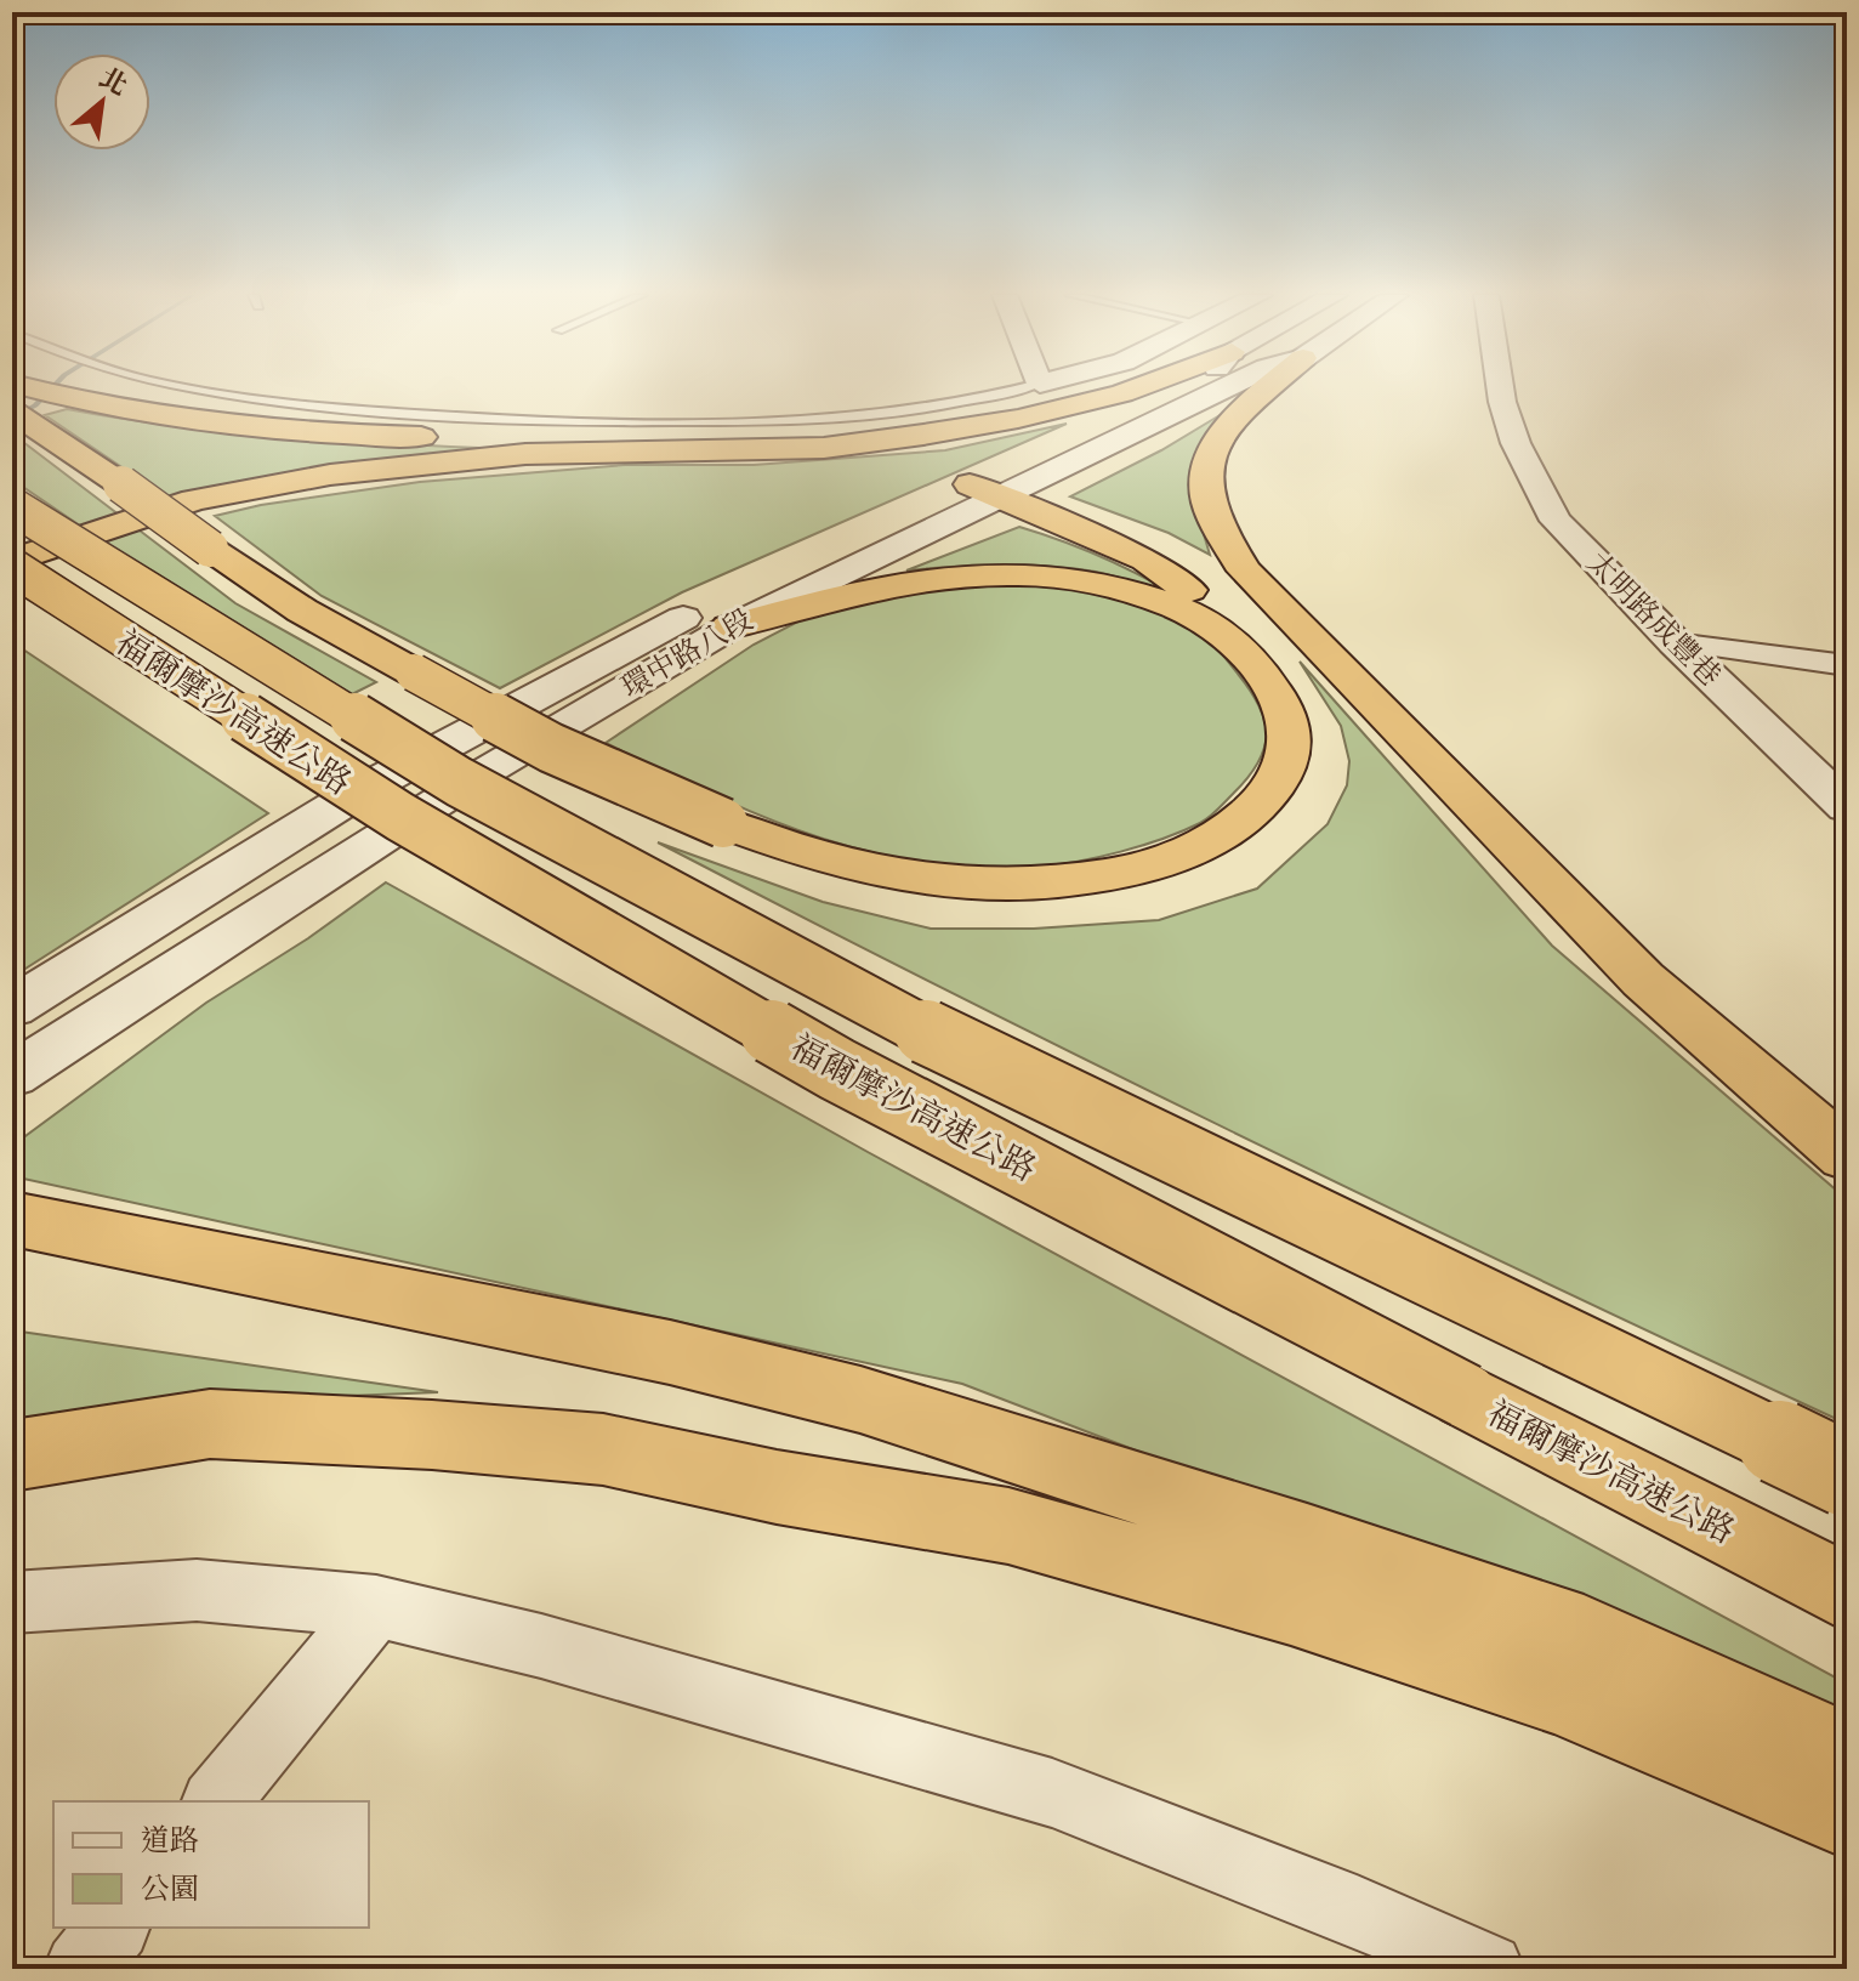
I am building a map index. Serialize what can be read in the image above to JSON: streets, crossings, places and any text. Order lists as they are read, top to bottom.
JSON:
{
  "streets": {
    "highway": ["福爾摩沙高速公路"],
    "street": ["太明路成豐巷", "環中路八段"]
  },
  "legend": ["道路", "公園"],
  "north": "top right"
}
